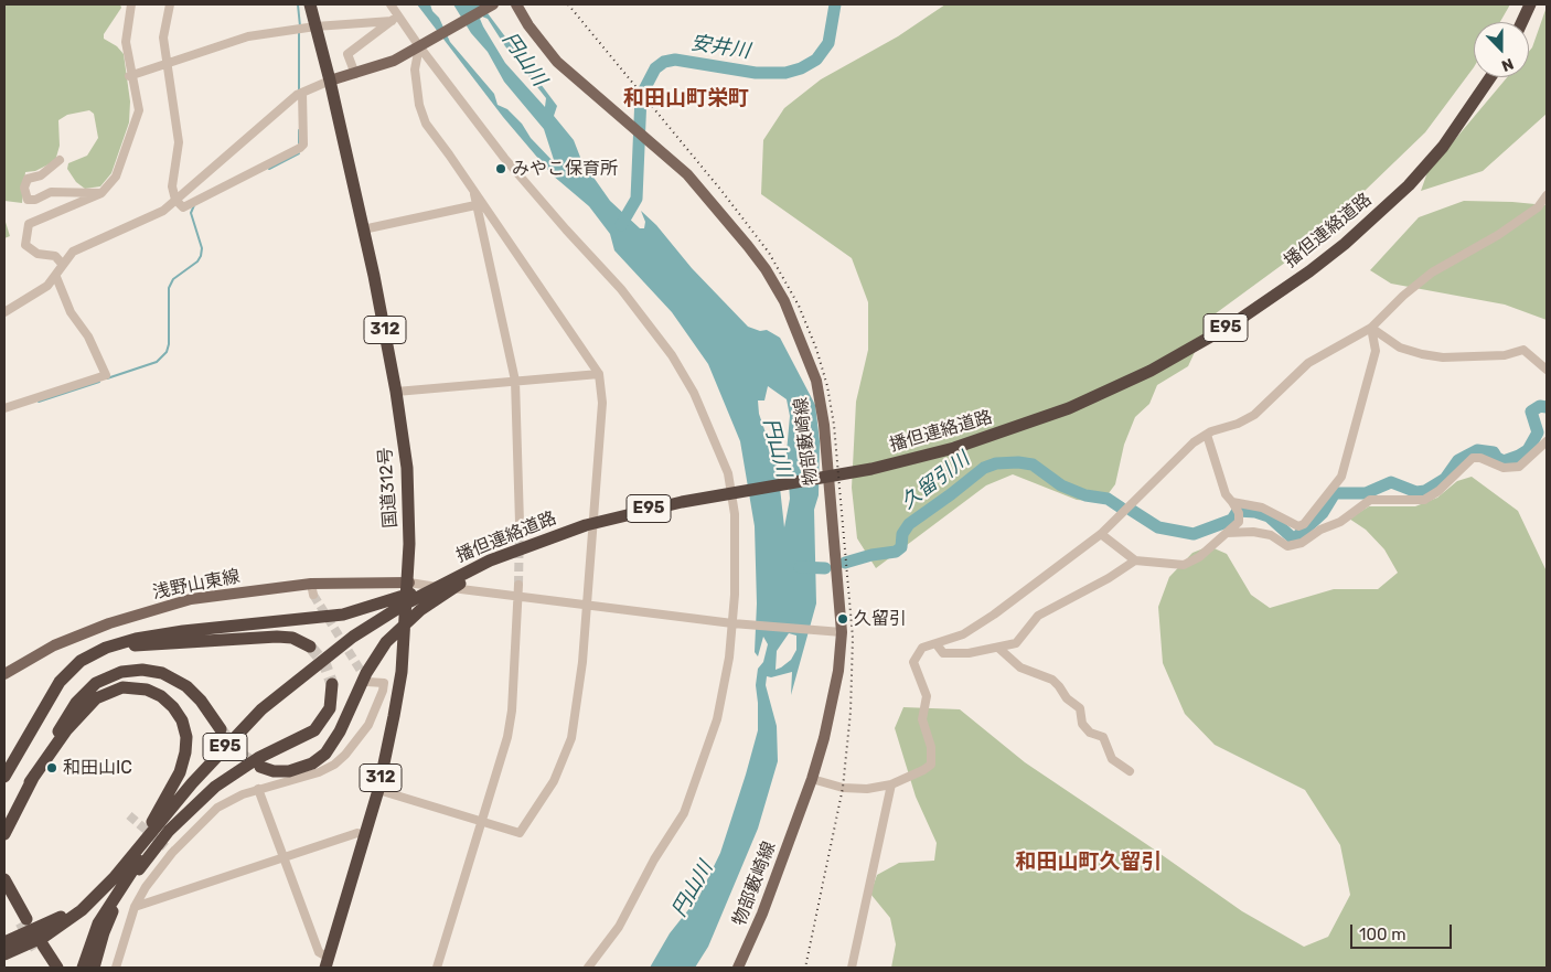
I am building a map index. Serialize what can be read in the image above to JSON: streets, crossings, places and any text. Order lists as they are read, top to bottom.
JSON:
{
  "streets": {
    "highway": [
      "播但連絡道路",
      "E95",
      "312",
      "国道312号"
    ],
    "main road": ["物部藪崎線", "浅野山東線"]
  },
  "crossings": [
    ["国道312号", "浅野山東線"]
  ],
  "districts": ["和田山町栄町", "和田山町久留引"],
  "water": ["安井川", "円山川", "久留引川"],
  "places": ["みやこ保育所", "久留引", "和田山IC"],
  "scale_bar": "100 m",
  "north": "bottom"
}
